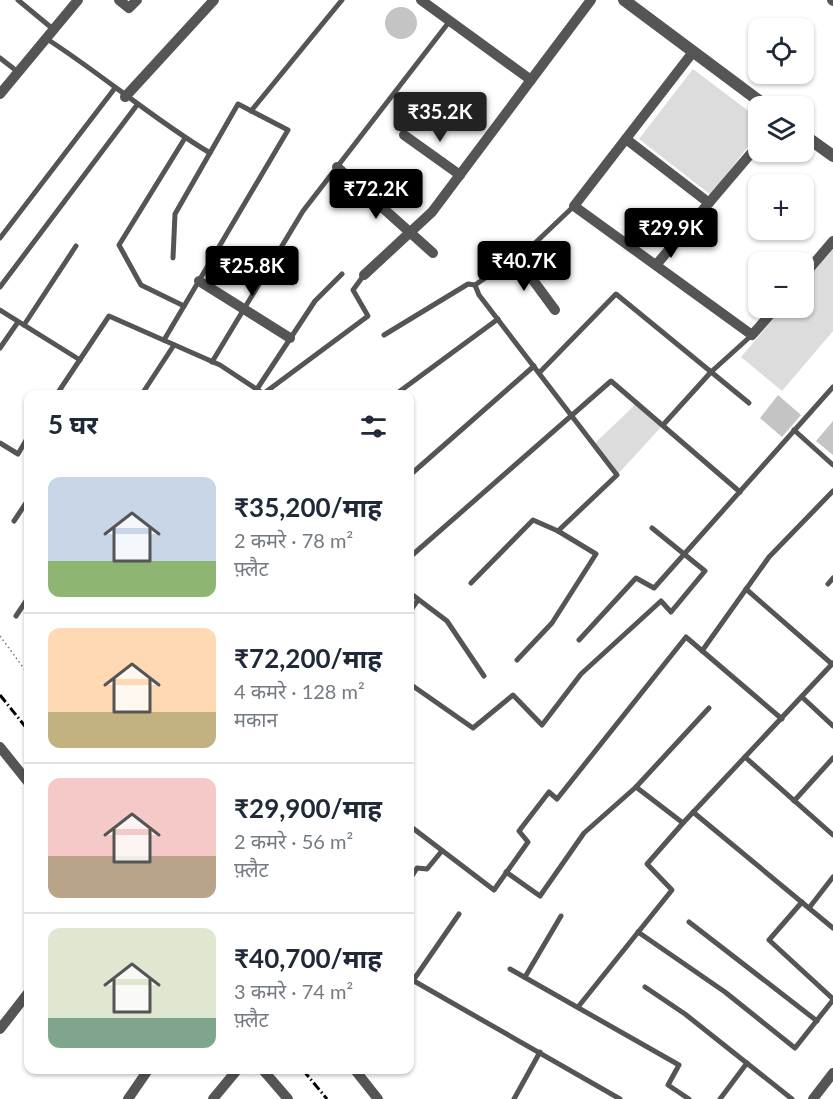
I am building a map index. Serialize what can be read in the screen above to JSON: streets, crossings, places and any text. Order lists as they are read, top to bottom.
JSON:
{
  "page": {
    "map_buttons": ["+", "−"],
    "price": [
      "₹35.2K",
      "₹72.2K",
      "₹29.9K",
      "₹40.7K",
      "₹25.8K"
    ],
    "heading": "5 घर",
    "list": [
      {
        "name": "₹35,200/माह",
        "note": "2 कमरे · 78 m² · फ़्लैट"
      },
      {
        "name": "₹72,200/माह",
        "note": "4 कमरे · 128 m² · मकान"
      },
      {
        "name": "₹29,900/माह",
        "note": "2 कमरे · 56 m² · फ़्लैट"
      },
      {
        "name": "₹40,700/माह",
        "note": "3 कमरे · 74 m² · फ़्लैट"
      }
    ]
  }
}
